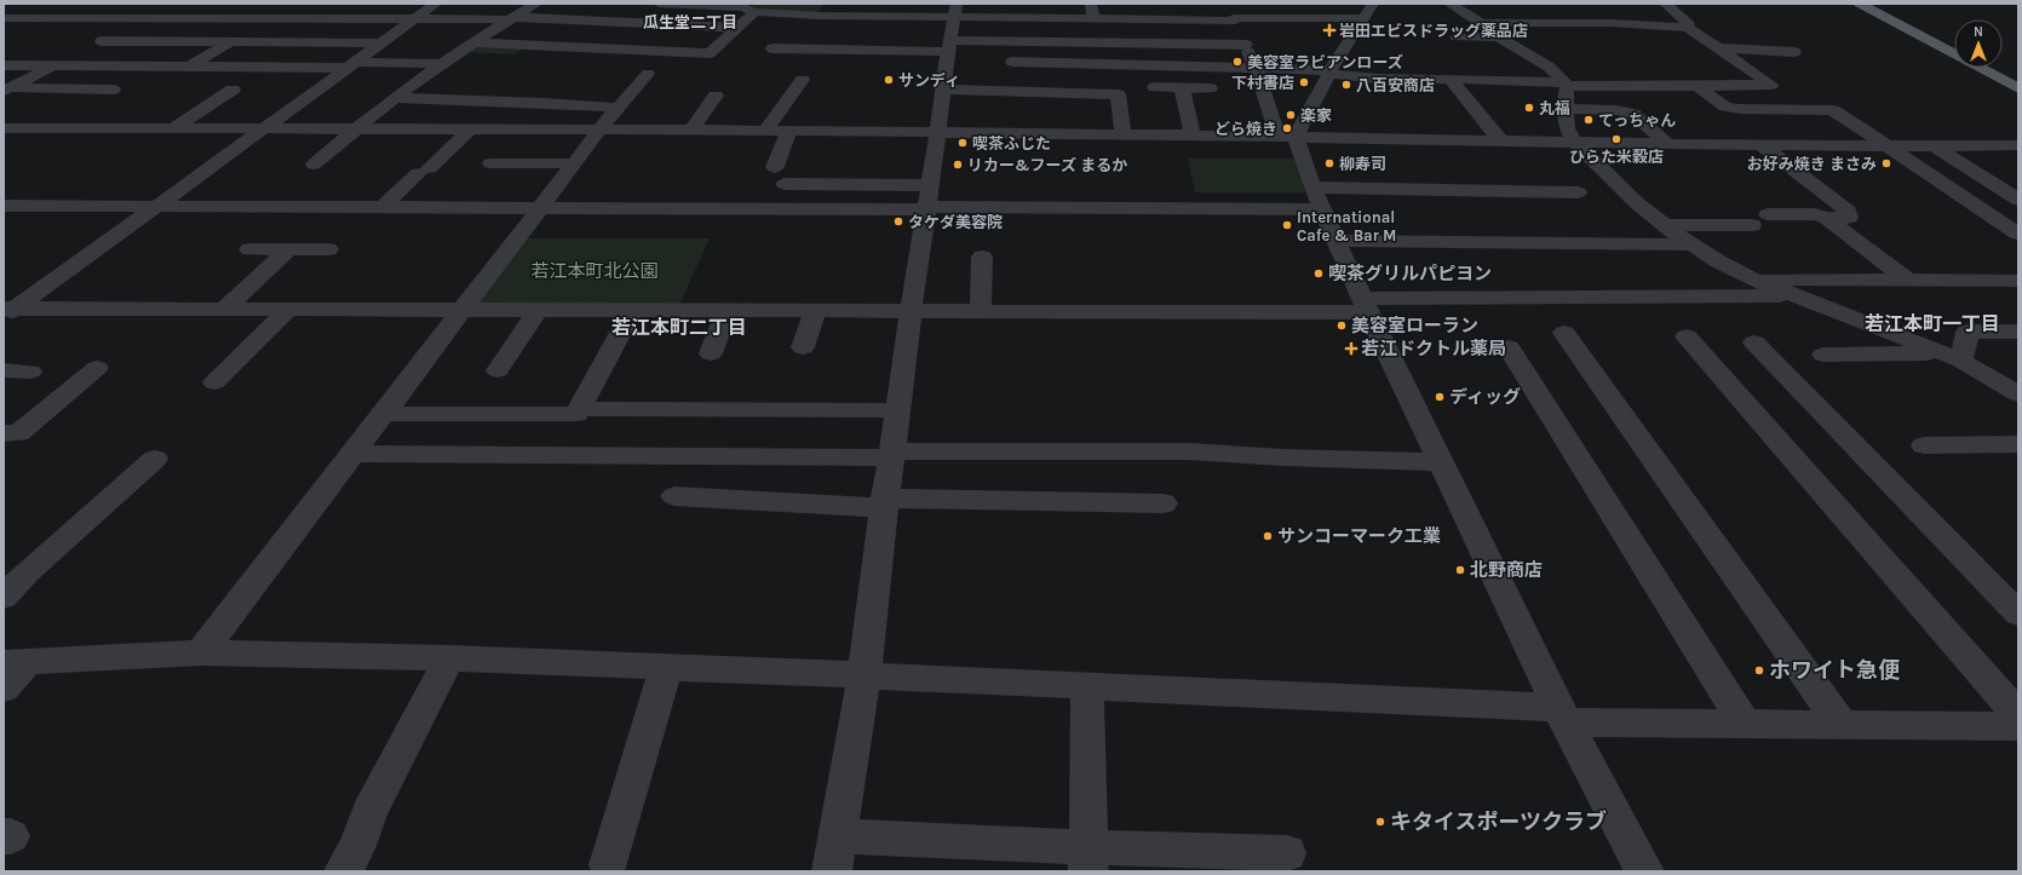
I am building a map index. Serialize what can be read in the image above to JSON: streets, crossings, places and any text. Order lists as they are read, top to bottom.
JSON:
{
  "districts": ["瓜生堂二丁目", "若江本町一丁目", "若江本町二丁目"],
  "parks": ["若江本町北公園"],
  "places": {
    "health": ["岩田エビスドラッグ薬品店", "若江ドクトル薬局"],
    "other": [
      "美容室ラビアンローズ",
      "サンディ",
      "下村書店",
      "八百安商店",
      "丸福",
      "楽家",
      "てっちゃん",
      "どら焼き",
      "ひらた米穀店",
      "喫茶ふじた",
      "柳寿司",
      "お好み焼き まさみ",
      "リカー&フーズ まるか",
      "タケダ美容院",
      "International Cafe & Bar M",
      "喫茶グリルパピヨン",
      "美容室ローラン",
      "ディッグ",
      "サンコーマーク工業",
      "北野商店",
      "ホワイト急便",
      "キタイスポーツクラブ"
    ]
  },
  "north": "top"
}
